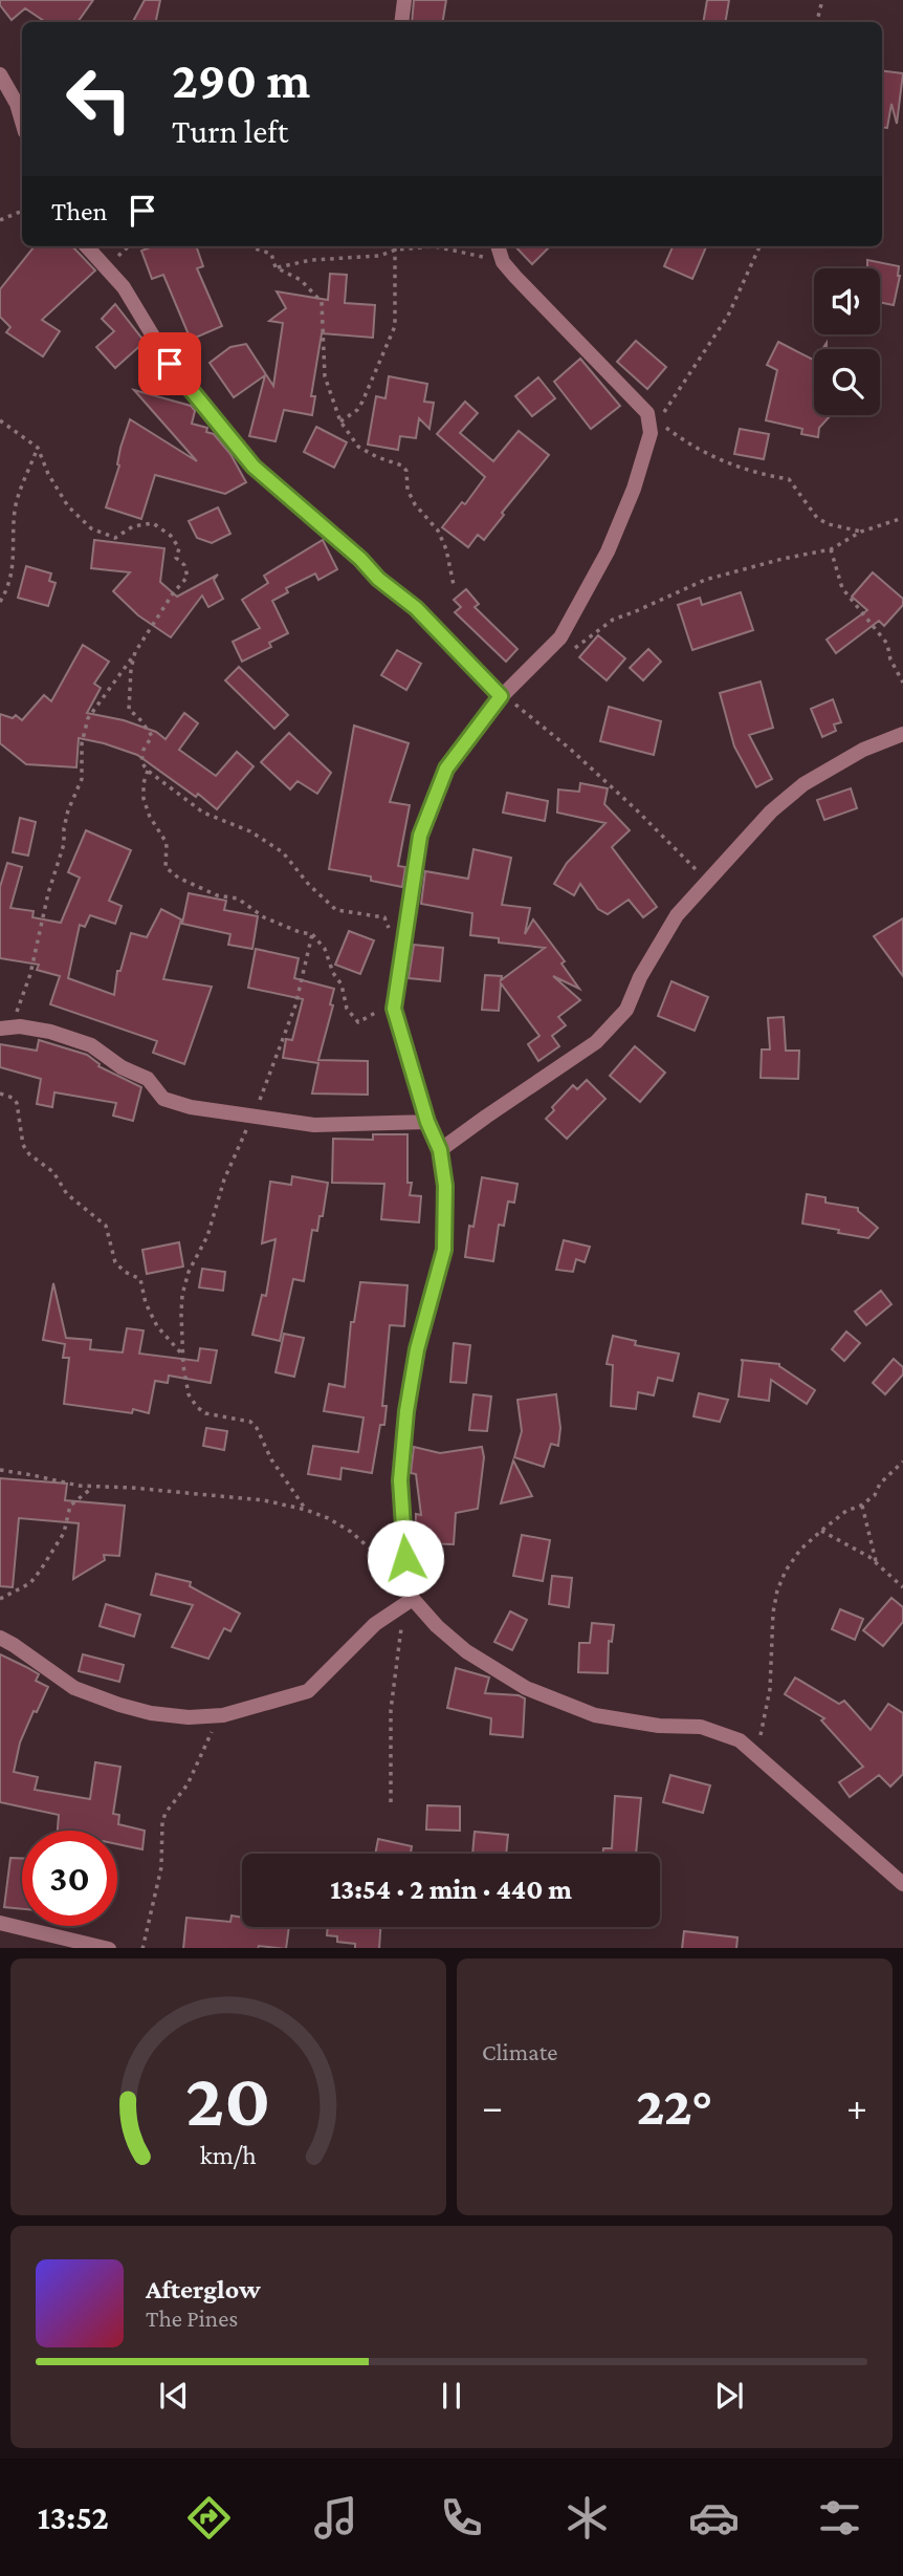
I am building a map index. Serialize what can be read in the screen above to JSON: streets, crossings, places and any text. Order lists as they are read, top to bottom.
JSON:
{
  "page": {
    "turn": ["290 m", "Turn left"],
    "then": "Then",
    "limit": "30",
    "trip": "13:54 · 2 min · 440 m",
    "tile": "Climate",
    "heat": ["−", "22°", "+"],
    "song": ["Afterglow", "The Pines"],
    "tabs": "13:52",
    "gauge": ["20", "km/h"]
  }
}
